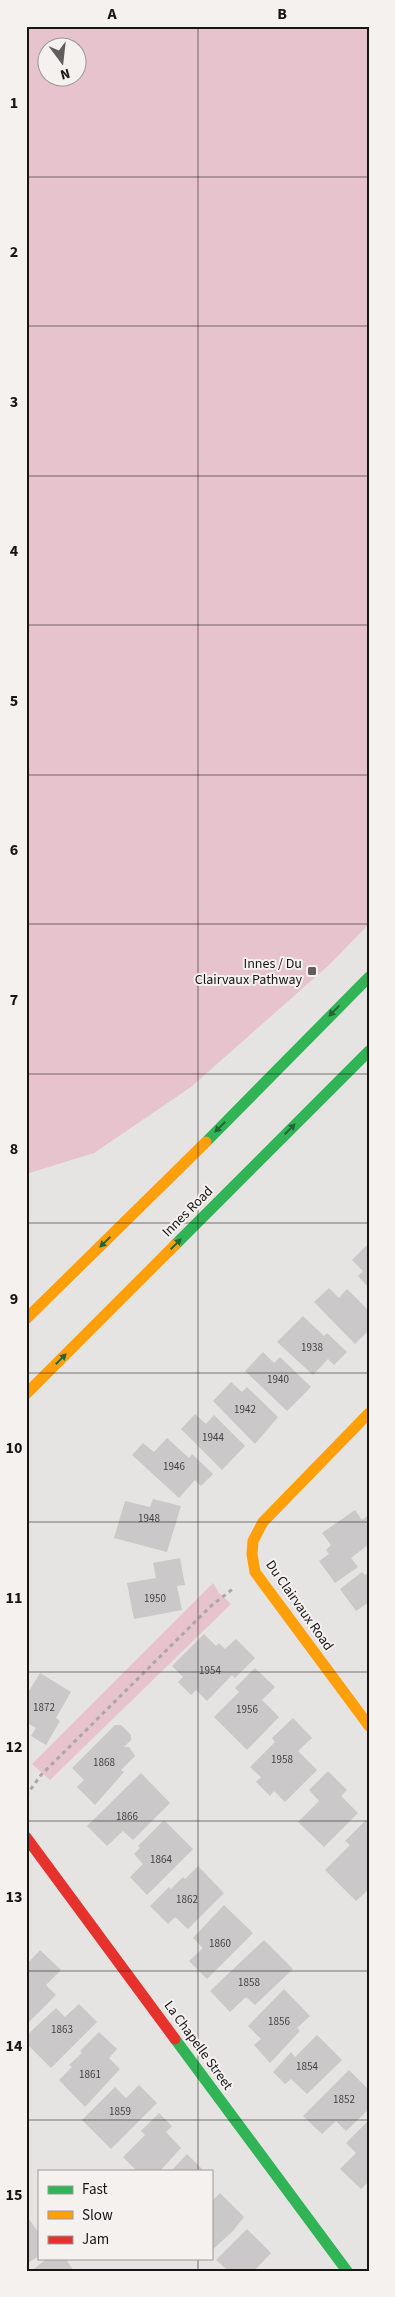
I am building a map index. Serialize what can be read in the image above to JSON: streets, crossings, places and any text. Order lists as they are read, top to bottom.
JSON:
{
  "streets": {
    "main road": ["Innes Road", "Du Clairvaux Road", "La Chapelle Street"]
  },
  "places": {
    "transit": ["Innes / Du Clairvaux Pathway"]
  },
  "house_numbers": [
    "1938",
    "1940",
    "1942",
    "1944",
    "1946",
    "1948",
    "1950",
    "1954",
    "1872",
    "1956",
    "1958",
    "1868",
    "1866",
    "1864",
    "1862",
    "1860",
    "1858",
    "1856",
    "1863",
    "1854",
    "1861",
    "1852",
    "1859"
  ],
  "legend": ["Fast", "Slow", "Jam"],
  "north": "bottom",
  "grid": {
    "columns": ["A", "B"],
    "rows": [
      "1",
      "2",
      "3",
      "4",
      "5",
      "6",
      "7",
      "8",
      "9",
      "10",
      "11",
      "12",
      "13",
      "14",
      "15"
    ]
  }
}
